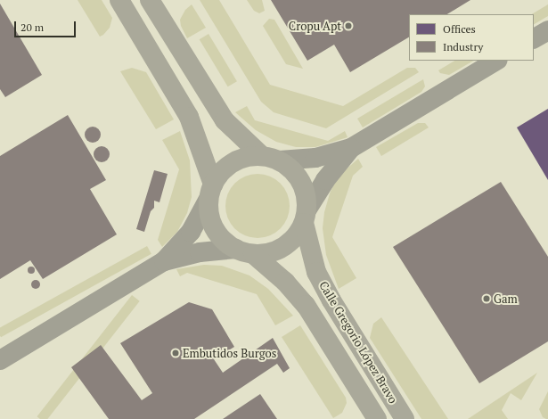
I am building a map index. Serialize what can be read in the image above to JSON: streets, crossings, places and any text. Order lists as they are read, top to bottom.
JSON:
{
  "streets": {
    "main road": ["Calle Gregorio López Bravo"]
  },
  "places": ["Cropu Apt", "Gam", "Embutidos Burgos"],
  "legend": ["Offices", "Industry"],
  "scale_bar": "20 m"
}
